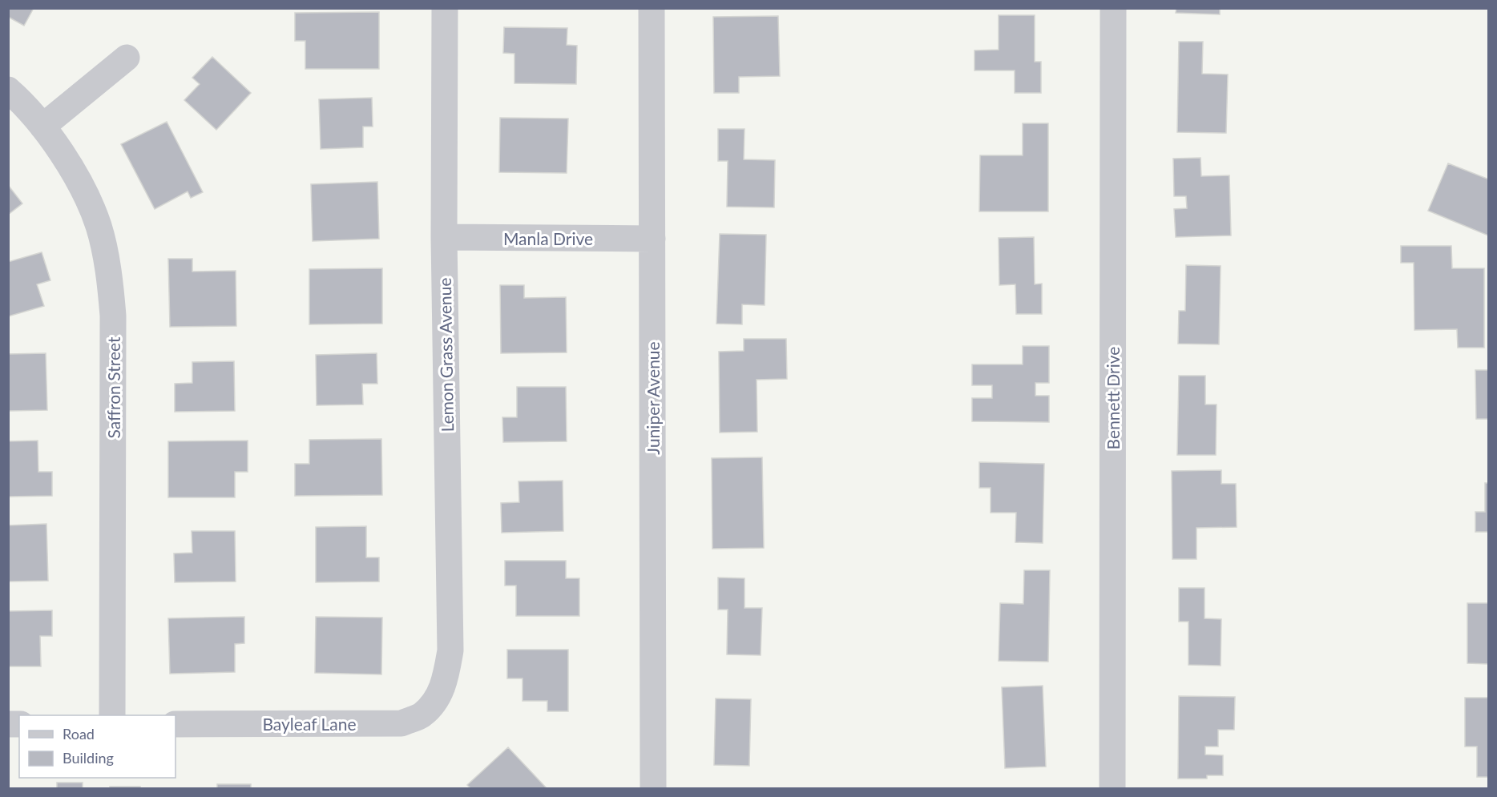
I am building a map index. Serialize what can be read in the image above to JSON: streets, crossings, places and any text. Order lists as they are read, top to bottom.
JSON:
{
  "streets": {
    "street": [
      "Manla Drive",
      "Lemon Grass Avenue",
      "Saffron Street",
      "Juniper Avenue",
      "Bennett Drive",
      "Bayleaf Lane"
    ]
  },
  "crossings": [
    ["Manla Drive", "Lemon Grass Avenue"],
    ["Manla Drive", "Juniper Avenue"],
    ["Lemon Grass Avenue", "Bayleaf Lane"]
  ],
  "legend": ["Road", "Building"]
}
